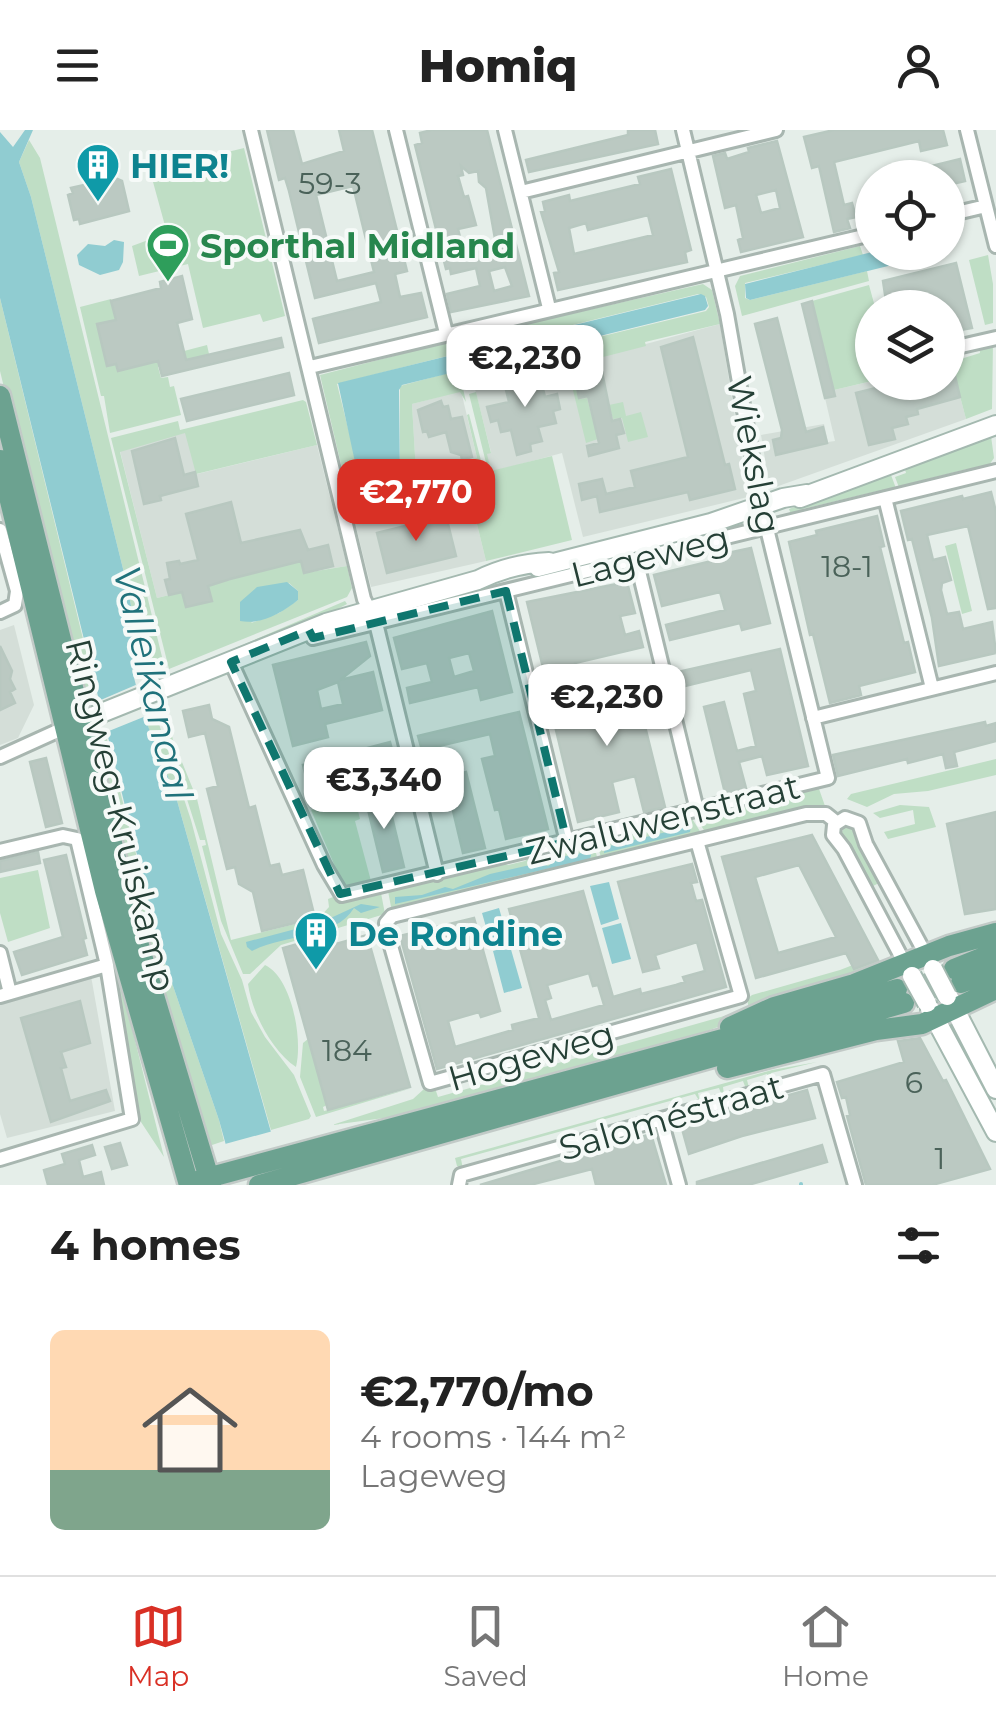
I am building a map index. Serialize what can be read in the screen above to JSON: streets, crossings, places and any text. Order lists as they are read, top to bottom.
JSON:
{
  "streets": {
    "main road": ["Ringweg-Kruiskamp", "Hogeweg"],
    "street": [
      "Wiekslag",
      "Lageweg",
      "Zwaluwenstraat",
      "Saloméstraat"
    ]
  },
  "crossings": [
    ["Wiekslag", "Lageweg"],
    ["Wiekslag", "Zwaluwenstraat"],
    ["Lageweg", "Ringweg-Kruiskamp"],
    ["Lageweg", "Zwaluwenstraat"],
    ["Ringweg-Kruiskamp", "Hogeweg"]
  ],
  "water": ["Valleikanaal"],
  "places": {
    "building": ["HIER!", "De Rondine"],
    "sports": ["Sporthal Midland"]
  },
  "house_numbers": [
    "59-3",
    "18-1",
    "184",
    "6",
    "1"
  ],
  "page": {
    "header": "Homiq",
    "price": [
      "€2,230",
      "€2,770",
      "€2,230",
      "€3,340"
    ],
    "heading": "4 homes",
    "list": [
      {
        "name": "€2,770/mo",
        "note": "4 rooms · 144 m² · Lageweg"
      }
    ],
    "tabs": ["Map", "Saved", "Home"]
  }
}
